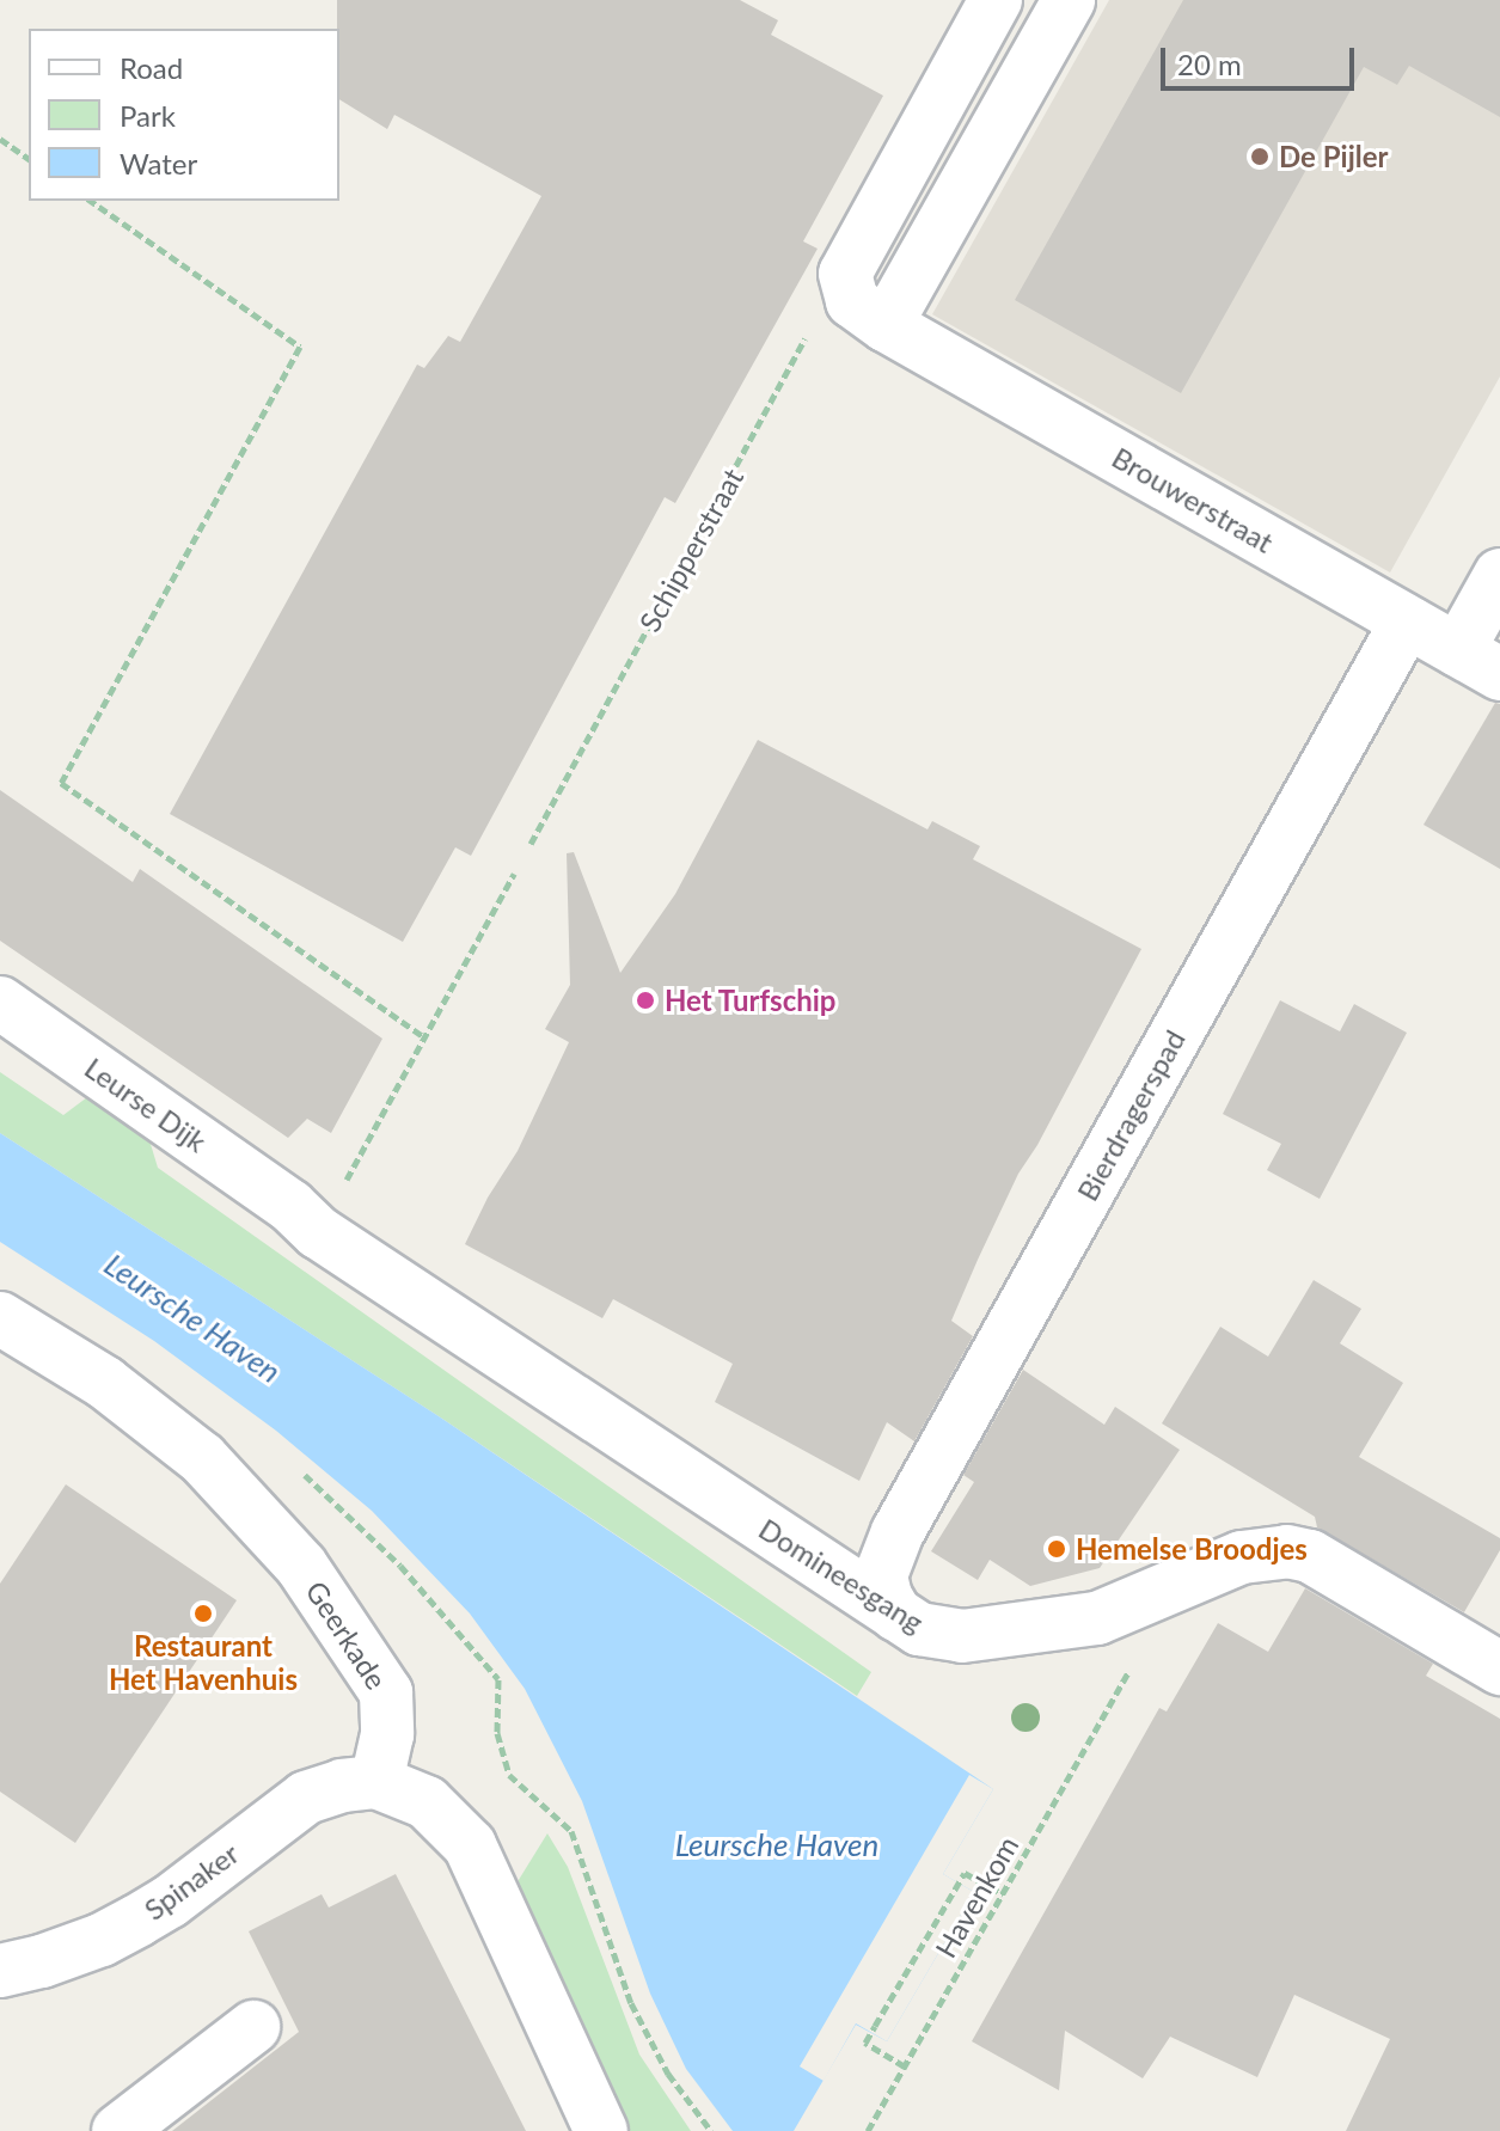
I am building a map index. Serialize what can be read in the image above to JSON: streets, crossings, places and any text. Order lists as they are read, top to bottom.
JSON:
{
  "streets": {
    "street": [
      "Brouwerstraat",
      "Leurse Dijk",
      "Bierdragerspad",
      "Domineesgang",
      "Geerkade",
      "Spinaker"
    ],
    "path": ["Schipperstraat", "Havenkom"]
  },
  "crossings": [
    ["Brouwerstraat", "Bierdragerspad"],
    ["Leurse Dijk", "Domineesgang"],
    ["Bierdragerspad", "Domineesgang"],
    ["Geerkade", "Spinaker"]
  ],
  "water": ["Leursche Haven"],
  "places": [
    "De Pijler",
    "Het Turfschip",
    "Hemelse Broodjes",
    "Restaurant Het Havenhuis"
  ],
  "legend": ["Road", "Park", "Water"],
  "scale_bar": "20 m"
}
